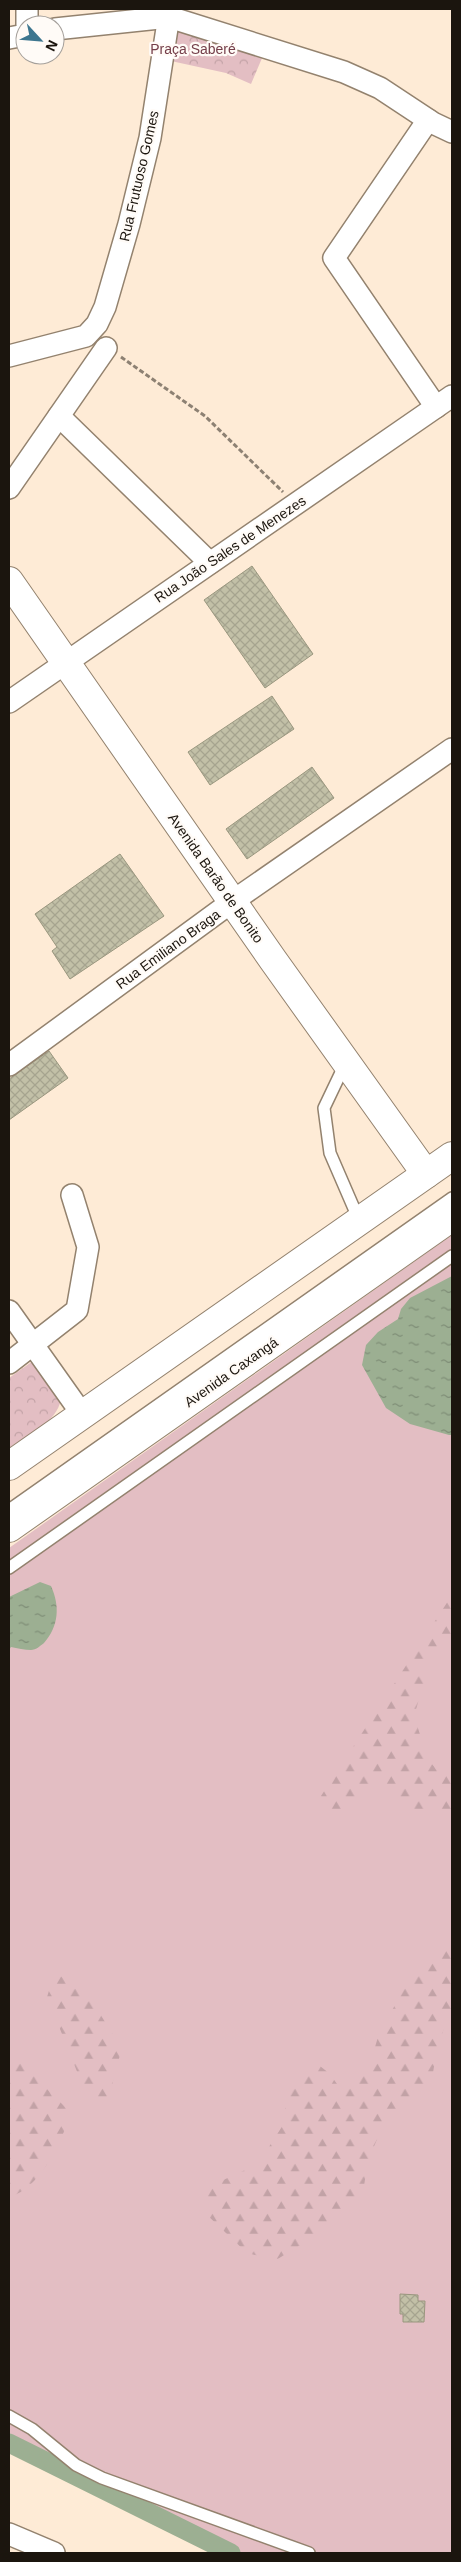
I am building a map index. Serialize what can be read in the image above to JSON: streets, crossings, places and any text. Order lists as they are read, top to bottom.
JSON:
{
  "streets": {
    "main road": ["Avenida Barão de Bonito", "Avenida Caxangá"],
    "street": ["Rua Frutuoso Gomes", "Rua João Sales de Menezes", "Rua Emiliano Braga"]
  },
  "crossings": [
    ["Rua João Sales de Menezes", "Avenida Barão de Bonito"],
    ["Avenida Barão de Bonito", "Rua Emiliano Braga"]
  ],
  "parks": ["Praça Saberé"],
  "north": "bottom right"
}
